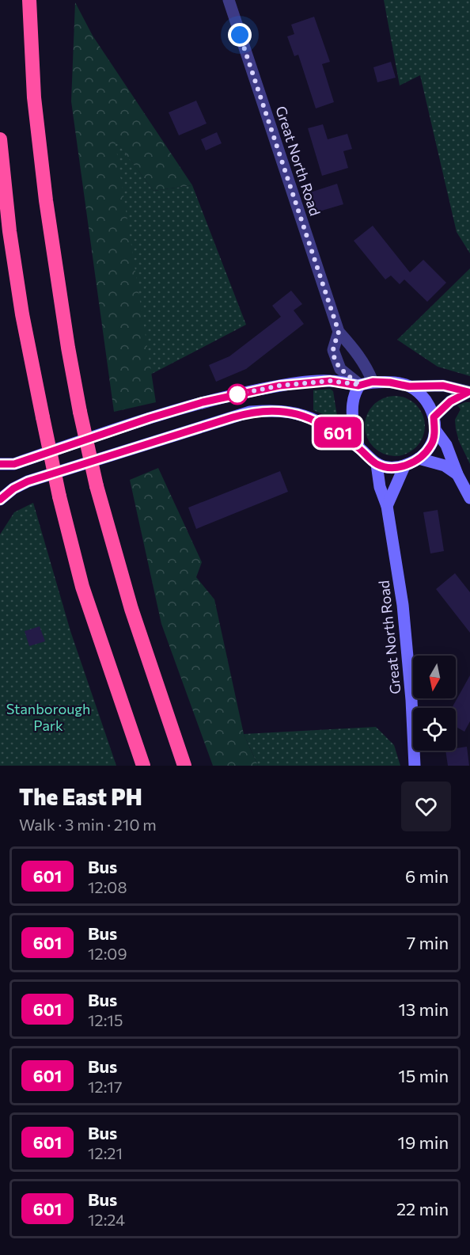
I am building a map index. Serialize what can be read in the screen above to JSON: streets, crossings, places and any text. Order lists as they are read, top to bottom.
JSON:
{
  "streets": {
    "main road": ["Great North Road"]
  },
  "parks": ["Stanborough Park"],
  "lines": ["bus line 601"],
  "north": "bottom",
  "page": {
    "on_map": "601",
    "heading": ["The East PH", "Walk · 3 min · 210 m"],
    "list": [
      {
        "mark": "601",
        "name": "Bus",
        "note": "12:08",
        "value": "6 min"
      },
      {
        "mark": "601",
        "name": "Bus",
        "note": "12:09",
        "value": "7 min"
      },
      {
        "mark": "601",
        "name": "Bus",
        "note": "12:15",
        "value": "13 min"
      },
      {
        "mark": "601",
        "name": "Bus",
        "note": "12:17",
        "value": "15 min"
      },
      {
        "mark": "601",
        "name": "Bus",
        "note": "12:21",
        "value": "19 min"
      },
      {
        "mark": "601",
        "name": "Bus",
        "note": "12:24",
        "value": "22 min"
      }
    ]
  }
}
